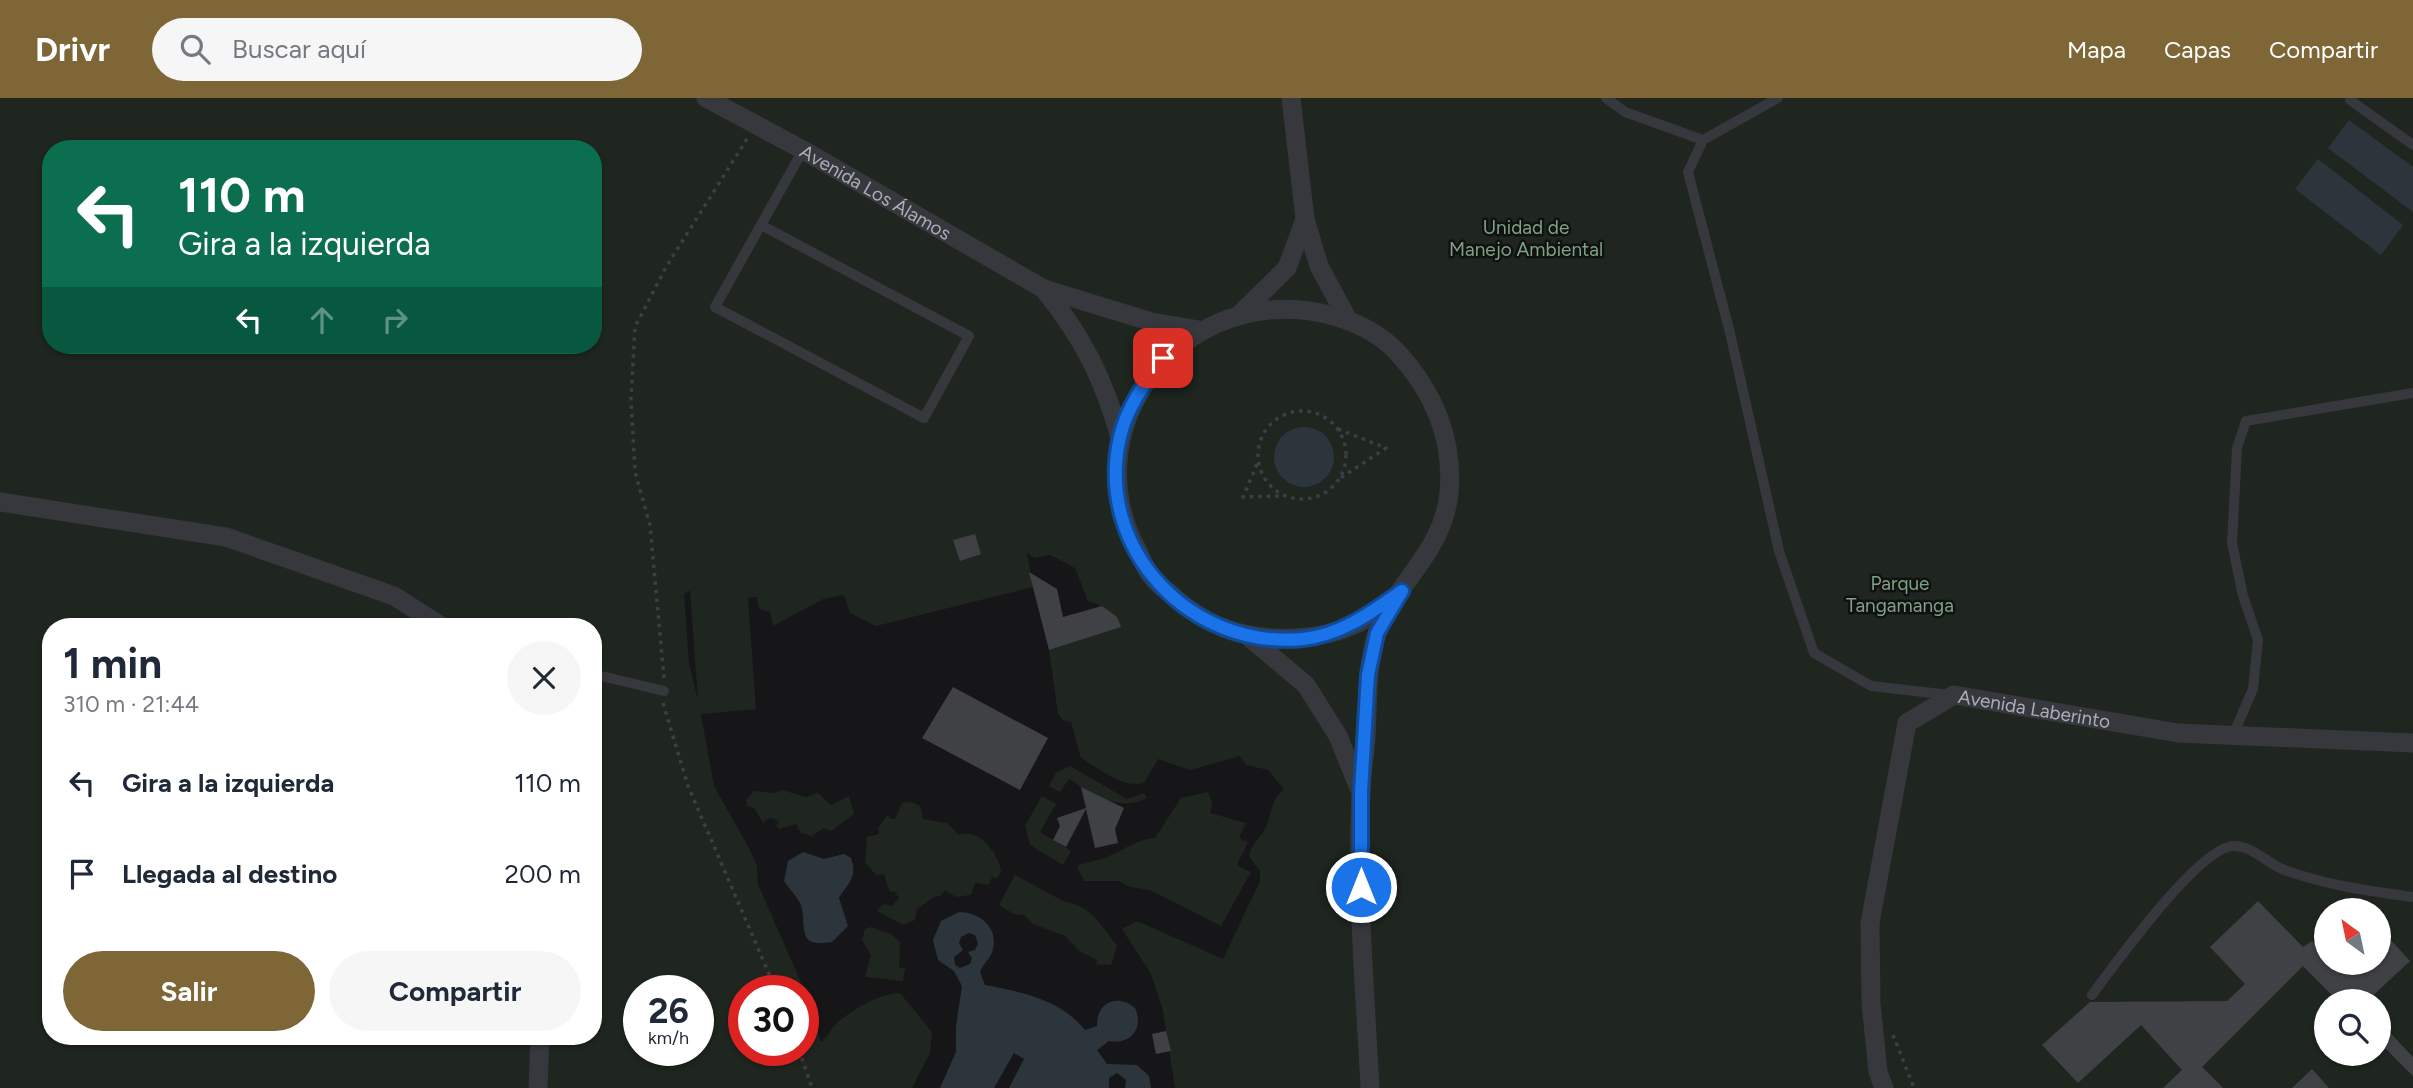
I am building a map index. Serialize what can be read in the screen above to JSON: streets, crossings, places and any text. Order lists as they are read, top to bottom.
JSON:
{
  "streets": {
    "street": ["Avenida Los Álamos", "Avenida Laberinto"]
  },
  "parks": ["Unidad de Manejo Ambiental", "Parque Tangamanga"],
  "north": "top left",
  "page": {
    "header": "Drivr",
    "search": "Buscar aquí",
    "nav": ["Mapa", "Capas", "Compartir"],
    "turn": ["110 m", "Gira a la izquierda"],
    "heading": ["1 min", "310 m · 21:44"],
    "list": [
      {
        "name": "Gira a la izquierda",
        "value": "110 m"
      },
      {
        "name": "Llegada al destino",
        "value": "200 m"
      }
    ],
    "buttons": ["Salir", "Compartir"],
    "speed": "26 km/h",
    "limit": "30"
  }
}
